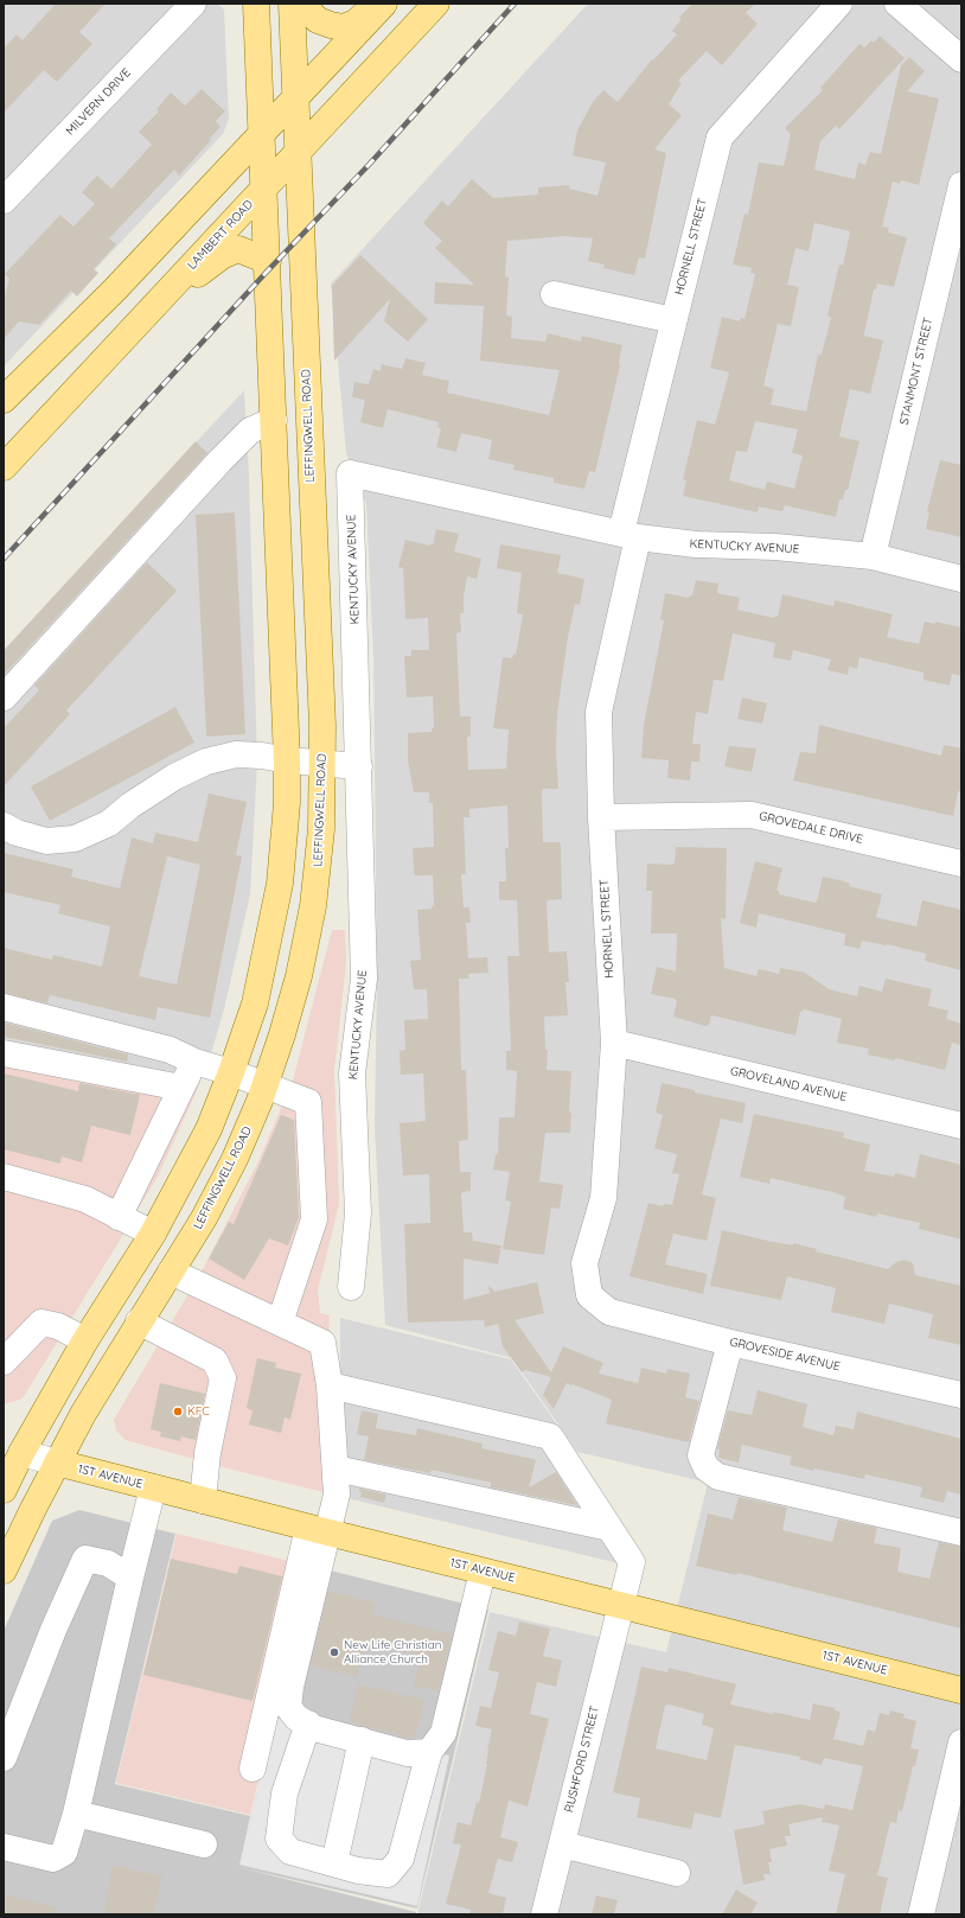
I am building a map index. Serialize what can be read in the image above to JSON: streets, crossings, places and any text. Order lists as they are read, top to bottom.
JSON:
{
  "streets": {
    "main road": ["LAMBERT ROAD", "LEFFINGWELL ROAD", "1ST AVENUE"],
    "street": [
      "MILVERN DRIVE",
      "HORNELL STREET",
      "STANMONT STREET",
      "KENTUCKY AVENUE",
      "GROVEDALE DRIVE",
      "GROVELAND AVENUE",
      "GROVESIDE AVENUE",
      "RUSHFORD STREET"
    ]
  },
  "crossings": [
    ["LAMBERT ROAD", "LEFFINGWELL ROAD"],
    ["HORNELL STREET", "KENTUCKY AVENUE"],
    ["HORNELL STREET", "GROVEDALE DRIVE"],
    ["HORNELL STREET", "GROVELAND AVENUE"],
    ["HORNELL STREET", "GROVESIDE AVENUE"],
    ["STANMONT STREET", "KENTUCKY AVENUE"],
    ["LEFFINGWELL ROAD", "1ST AVENUE"],
    ["1ST AVENUE", "RUSHFORD STREET"]
  ],
  "places": ["KFC", "New Life Christian Alliance Church"]
}
